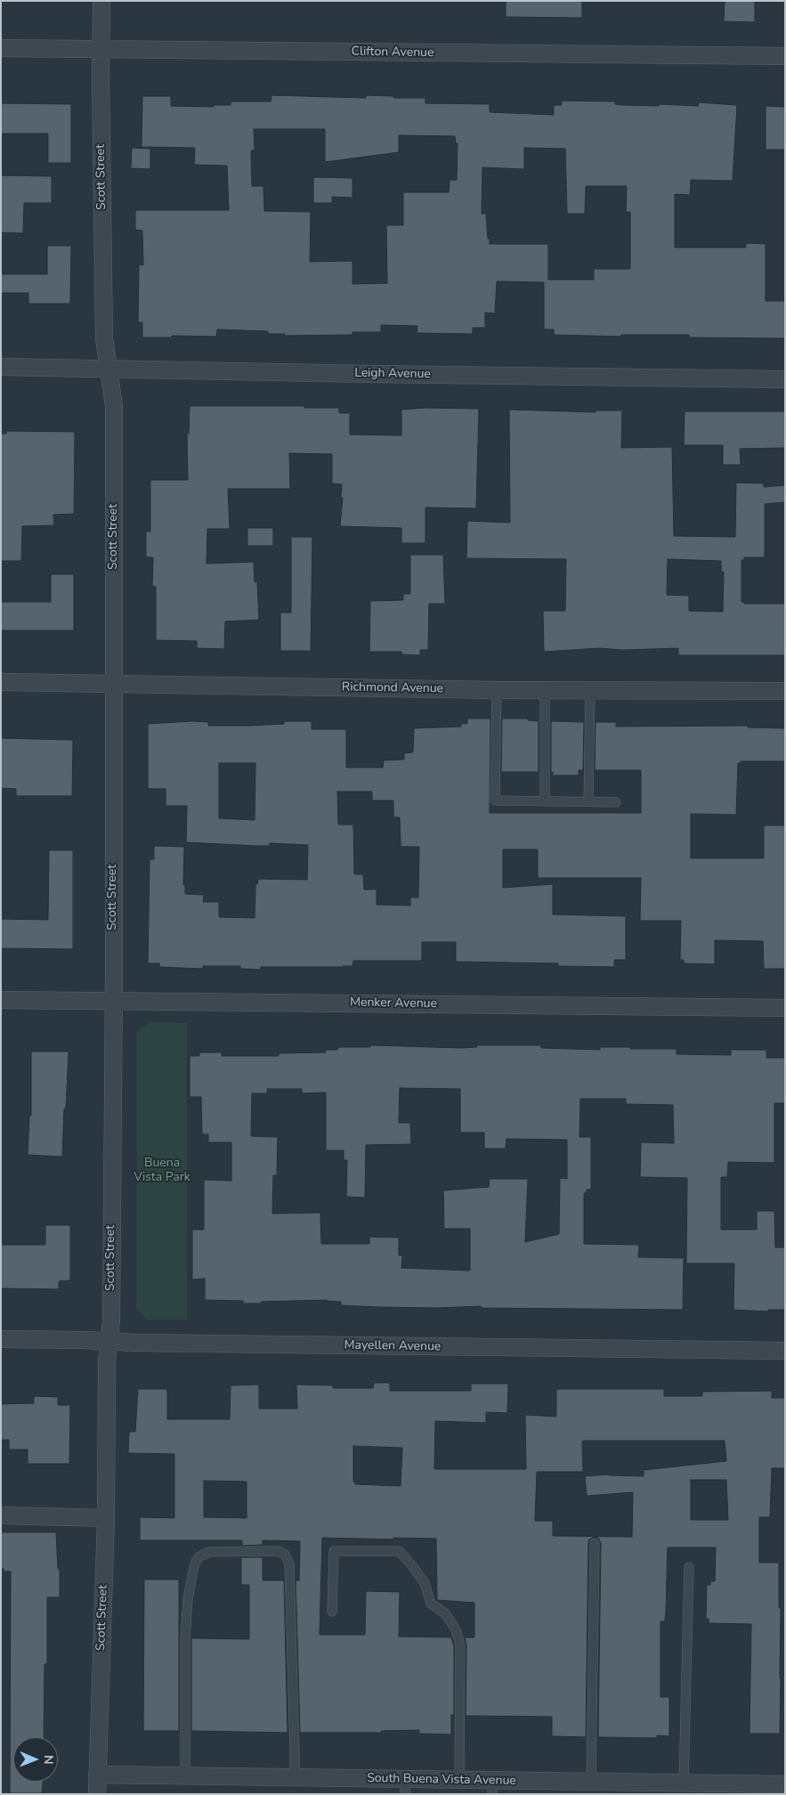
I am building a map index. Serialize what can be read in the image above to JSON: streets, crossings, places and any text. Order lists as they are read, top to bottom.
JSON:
{
  "streets": {
    "street": [
      "Clifton Avenue",
      "Scott Street",
      "Leigh Avenue",
      "Richmond Avenue",
      "Menker Avenue",
      "Mayellen Avenue",
      "South Buena Vista Avenue"
    ]
  },
  "crossings": [
    ["Clifton Avenue", "Scott Street"],
    ["Scott Street", "Leigh Avenue"],
    ["Scott Street", "Richmond Avenue"],
    ["Scott Street", "Menker Avenue"],
    ["Scott Street", "Mayellen Avenue"],
    ["Scott Street", "South Buena Vista Avenue"]
  ],
  "parks": ["Buena Vista Park"],
  "north": "right"
}
